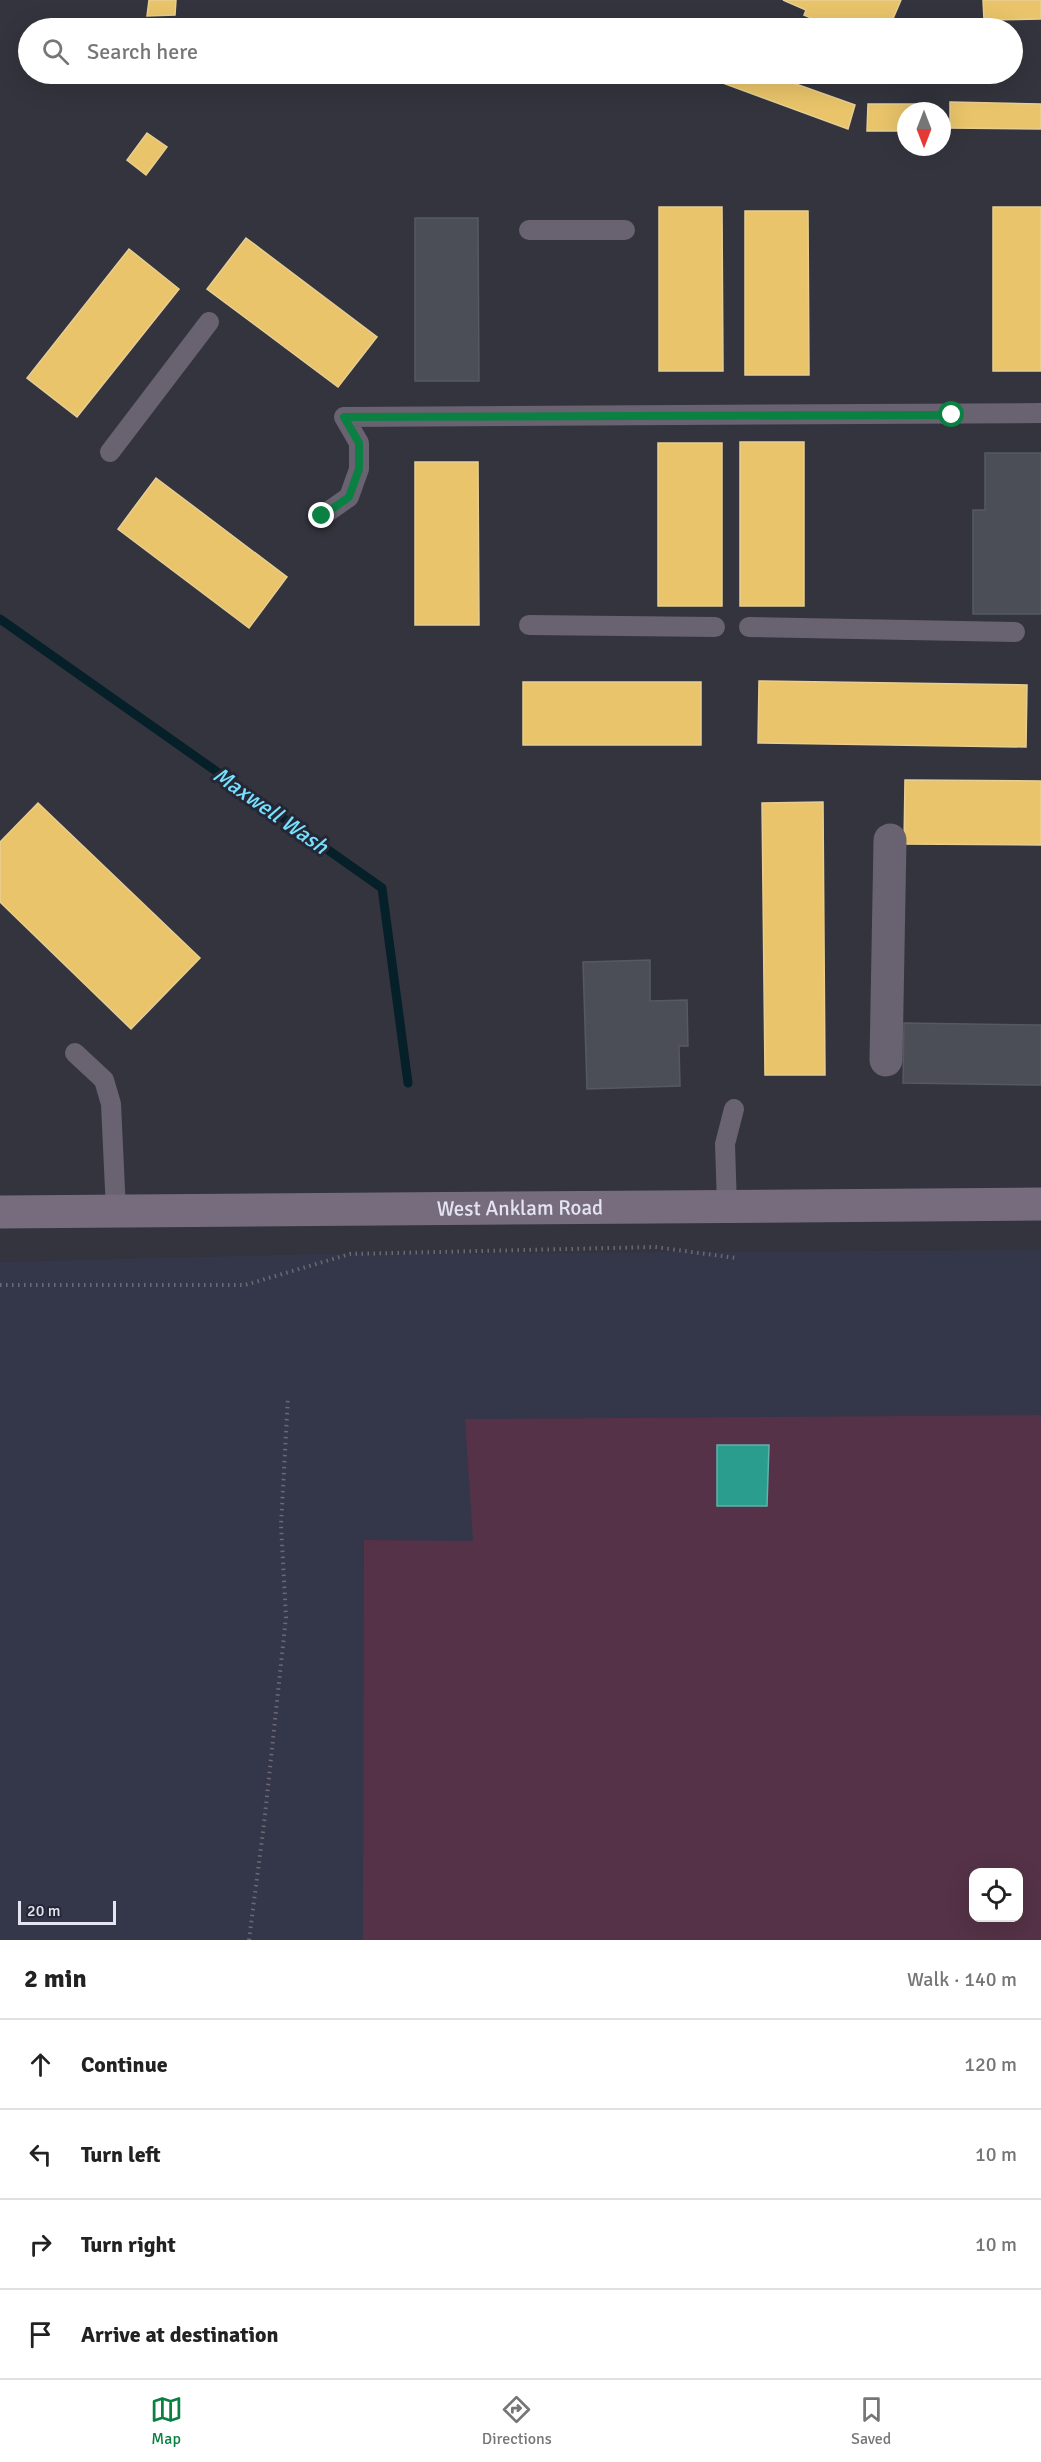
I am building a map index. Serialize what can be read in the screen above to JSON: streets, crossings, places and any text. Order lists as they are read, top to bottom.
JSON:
{
  "streets": {
    "main road": ["West Anklam Road"]
  },
  "water": ["Maxwell Wash"],
  "scale_bar": "20 m",
  "north": "bottom",
  "page": {
    "search": "Search here",
    "scale": "20 m",
    "heading": ["2 min", "Walk · 140 m"],
    "list": [
      ["Continue", "120 m"],
      ["Turn left", "10 m"],
      ["Turn right", "10 m"],
      "Arrive at destination"
    ],
    "nav": ["Map", "Directions", "Saved"]
  }
}
